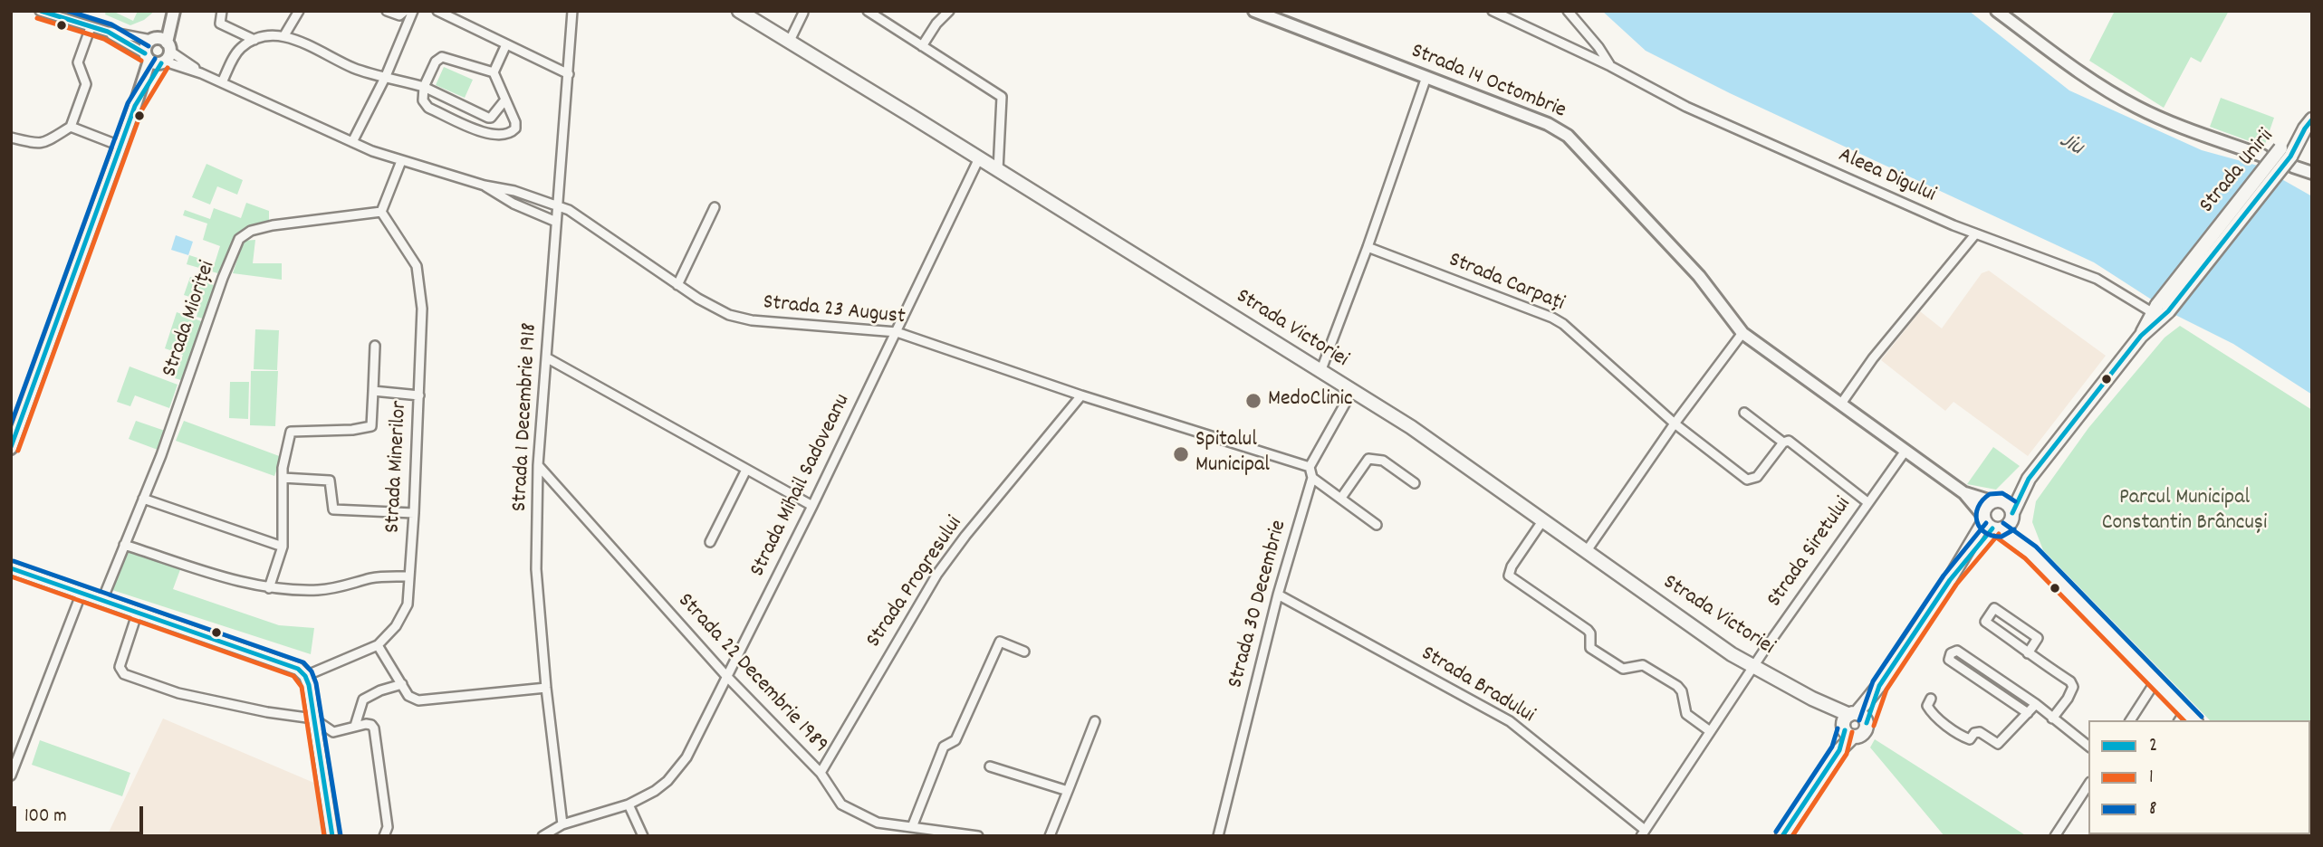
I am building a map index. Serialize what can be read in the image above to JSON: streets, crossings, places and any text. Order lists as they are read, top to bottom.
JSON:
{
  "streets": {
    "main road": ["Strada 14 Octombrie", "Strada Unirii", "Strada Victoriei"],
    "street": [
      "Aleea Digului",
      "Strada Carpați",
      "Strada 23 August",
      "Strada Mioriței",
      "Strada 1 Decembrie 1918",
      "Strada Minerilor",
      "Strada Mihail Sadoveanu",
      "Strada Siretului",
      "Strada Progresului",
      "Strada 30 Decembrie",
      "Strada 22 Decembrie 1989",
      "Strada Bradului"
    ]
  },
  "crossings": [
    ["Strada 14 Octombrie", "Strada Siretului"],
    ["Strada Unirii", "Aleea Digului"],
    ["Strada Unirii", "Strada Victoriei"],
    ["Strada 23 August", "Strada 1 Decembrie 1918"],
    ["Strada 23 August", "Strada Mihail Sadoveanu"],
    ["Strada 23 August", "Strada Progresului"],
    ["Strada Mioriței", "Strada Minerilor"],
    ["Strada Victoriei", "Strada Mihail Sadoveanu"],
    ["Strada Victoriei", "Strada Siretului"],
    ["Strada 1 Decembrie 1918", "Strada 22 Decembrie 1989"],
    ["Strada Mihail Sadoveanu", "Strada 22 Decembrie 1989"],
    ["Strada Siretului", "Strada Bradului"],
    ["Strada Progresului", "Strada 22 Decembrie 1989"],
    ["Strada 30 Decembrie", "Strada Bradului"]
  ],
  "water": ["Jiu"],
  "parks": ["Parcul Municipal Constantin Brâncuși"],
  "places": ["MedoClinic", "Spitalul Municipal"],
  "lines": ["transit line 2", "transit line 8", "transit line 1"],
  "legend": ["2", "1", "8"],
  "scale_bar": "100 m"
}
